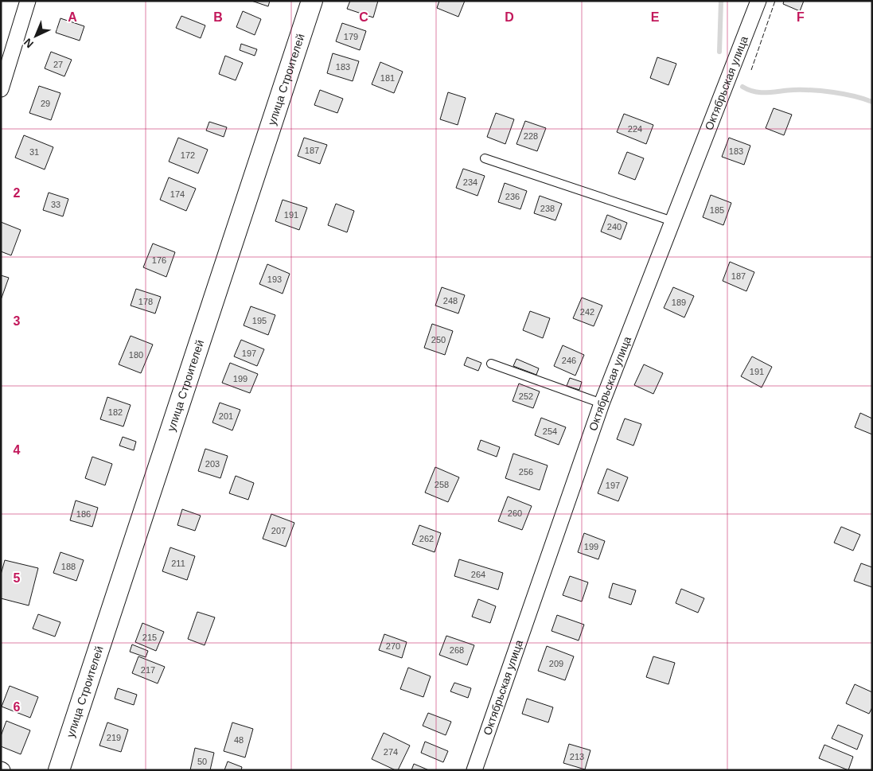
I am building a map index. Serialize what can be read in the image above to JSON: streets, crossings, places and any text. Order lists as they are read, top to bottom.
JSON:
{
  "streets": {
    "street": ["улица Строителей", "Октябрьская улица"]
  },
  "house_numbers": [
    "179",
    "27",
    "183",
    "181",
    "29",
    "224",
    "228",
    "187",
    "183",
    "31",
    "172",
    "234",
    "174",
    "236",
    "33",
    "238",
    "185",
    "191",
    "240",
    "176",
    "187",
    "193",
    "248",
    "178",
    "189",
    "242",
    "195",
    "250",
    "197",
    "180",
    "246",
    "191",
    "199",
    "252",
    "182",
    "201",
    "254",
    "203",
    "256",
    "258",
    "197",
    "260",
    "186",
    "207",
    "262",
    "199",
    "211",
    "188",
    "264",
    "215",
    "270",
    "268",
    "209",
    "217",
    "219",
    "48",
    "274",
    "213",
    "50"
  ],
  "north": "bottom left",
  "grid": {
    "columns": [
      "A",
      "B",
      "C",
      "D",
      "E",
      "F"
    ],
    "rows": [
      "2",
      "3",
      "4",
      "5",
      "6"
    ]
  }
}
